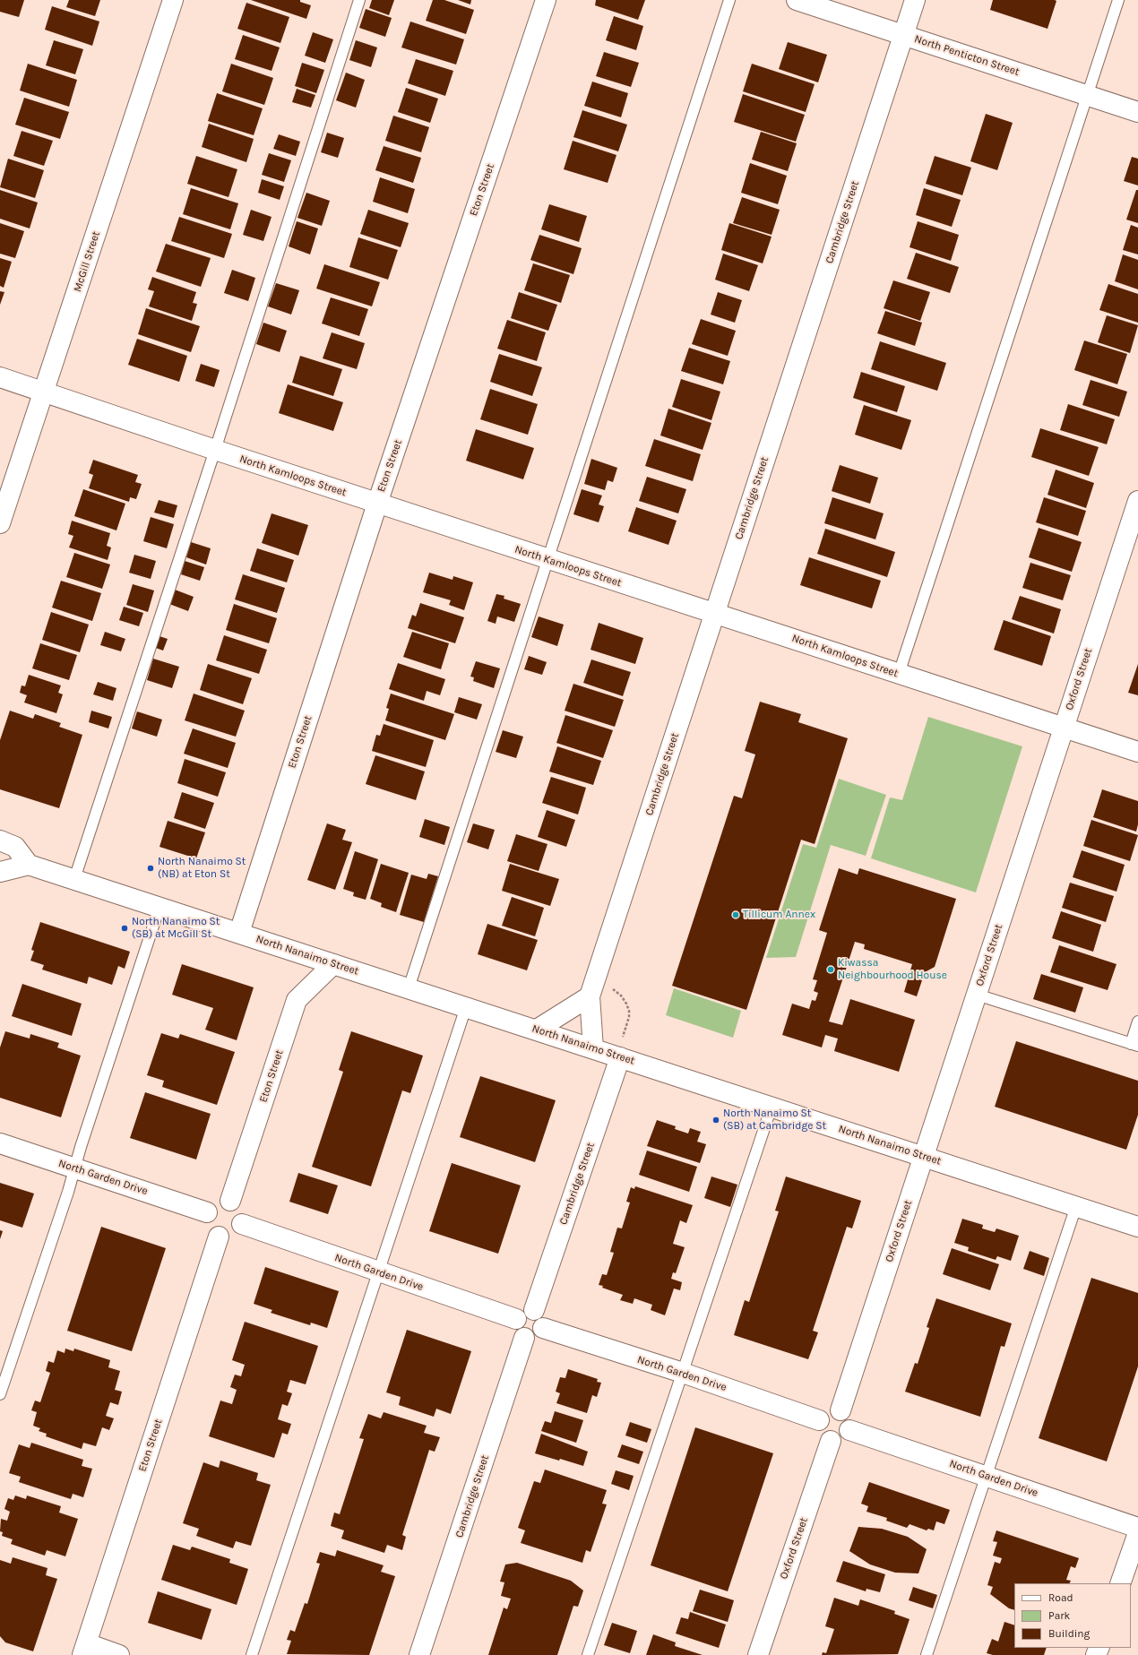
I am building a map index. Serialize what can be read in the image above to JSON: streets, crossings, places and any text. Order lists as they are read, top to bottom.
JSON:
{
  "streets": {
    "street": [
      "North Penticton Street",
      "Eton Street",
      "Cambridge Street",
      "McGill Street",
      "North Kamloops Street",
      "Oxford Street",
      "North Nanaimo Street",
      "North Garden Drive"
    ]
  },
  "crossings": [
    ["North Penticton Street", "Cambridge Street"],
    ["Eton Street", "North Kamloops Street"],
    ["Eton Street", "North Nanaimo Street"],
    ["Eton Street", "North Garden Drive"],
    ["Cambridge Street", "North Kamloops Street"],
    ["Cambridge Street", "North Nanaimo Street"],
    ["Cambridge Street", "North Garden Drive"],
    ["McGill Street", "North Kamloops Street"],
    ["North Kamloops Street", "Oxford Street"],
    ["Oxford Street", "North Nanaimo Street"],
    ["Oxford Street", "North Garden Drive"]
  ],
  "places": [
    "North Nanaimo St (NB) at Eton St",
    "Tillicum Annex",
    "North Nanaimo St (SB) at McGill St",
    "Kiwassa Neighbourhood House",
    "North Nanaimo St (SB) at Cambridge St"
  ],
  "legend": ["Road", "Park", "Building"]
}
